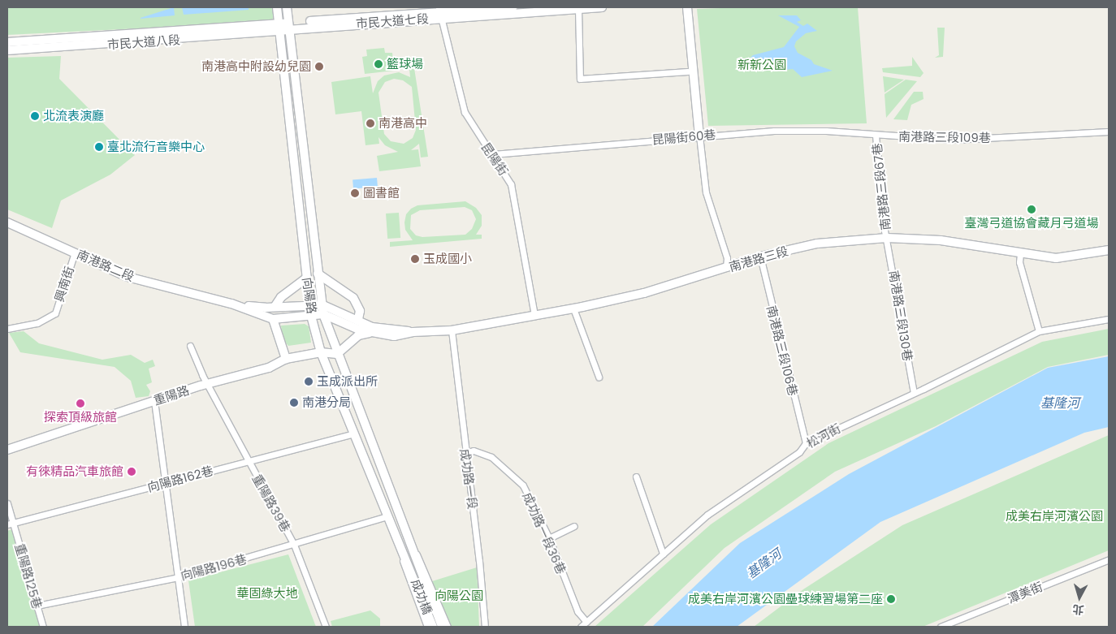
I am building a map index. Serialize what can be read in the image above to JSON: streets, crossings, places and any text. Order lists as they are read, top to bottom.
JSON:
{
  "streets": {
    "main road": [
      "市民大道七段",
      "市民大道八段",
      "南港路三段",
      "南港路二段",
      "向陽路",
      "重陽路",
      "成功橋"
    ],
    "street": [
      "昆陽街60巷",
      "南港路三段109巷",
      "昆陽街",
      "南港路三段67巷",
      "興南街",
      "南港路三段130巷",
      "南港路三段106巷",
      "松河街",
      "向陽路162巷",
      "成功路一段",
      "重陽路39巷",
      "成功路一段36巷",
      "向陽路196巷",
      "重陽路125巷",
      "潭美街"
    ]
  },
  "crossings": [
    ["市民大道七段", "市民大道八段"],
    ["市民大道七段", "昆陽街"],
    ["市民大道七段", "向陽路"],
    ["市民大道八段", "向陽路"],
    ["昆陽街60巷", "南港路三段109巷"],
    ["昆陽街60巷", "昆陽街"],
    ["昆陽街60巷", "南港路三段67巷"],
    ["南港路三段109巷", "南港路三段67巷"],
    ["昆陽街", "南港路三段"],
    ["南港路三段67巷", "南港路三段"],
    ["南港路三段67巷", "南港路三段130巷"],
    ["南港路三段", "南港路二段"],
    ["南港路三段", "南港路三段130巷"],
    ["南港路三段", "南港路三段106巷"],
    ["南港路三段", "成功路一段"],
    ["南港路二段", "興南街"],
    ["南港路二段", "向陽路"],
    ["向陽路", "重陽路"],
    ["向陽路", "向陽路162巷"],
    ["向陽路", "向陽路196巷"],
    ["向陽路", "成功橋"],
    ["南港路三段130巷", "松河街"],
    ["南港路三段106巷", "松河街"],
    ["重陽路", "重陽路39巷"],
    ["松河街", "成功路一段36巷"],
    ["向陽路162巷", "重陽路39巷"],
    ["向陽路162巷", "重陽路125巷"],
    ["成功路一段", "成功路一段36巷"],
    ["重陽路39巷", "向陽路196巷"],
    ["向陽路196巷", "重陽路125巷"]
  ],
  "water": ["基隆河"],
  "parks": [
    "新新公園",
    "成美右岸河濱公園",
    "華固綠大地",
    "向陽公園"
  ],
  "places": [
    "籃球場",
    "南港高中附設幼兒園",
    "北流表演廳",
    "南港高中",
    "臺北流行音樂中心",
    "圖書館",
    "臺灣弓道協會藏月弓道場",
    "玉成國小",
    "玉成派出所",
    "南港分局",
    "探索頂級旅館",
    "有徠精品汽車旅館",
    "成美右岸河濱公園壘球練習場第二座"
  ],
  "north": "bottom"
}
